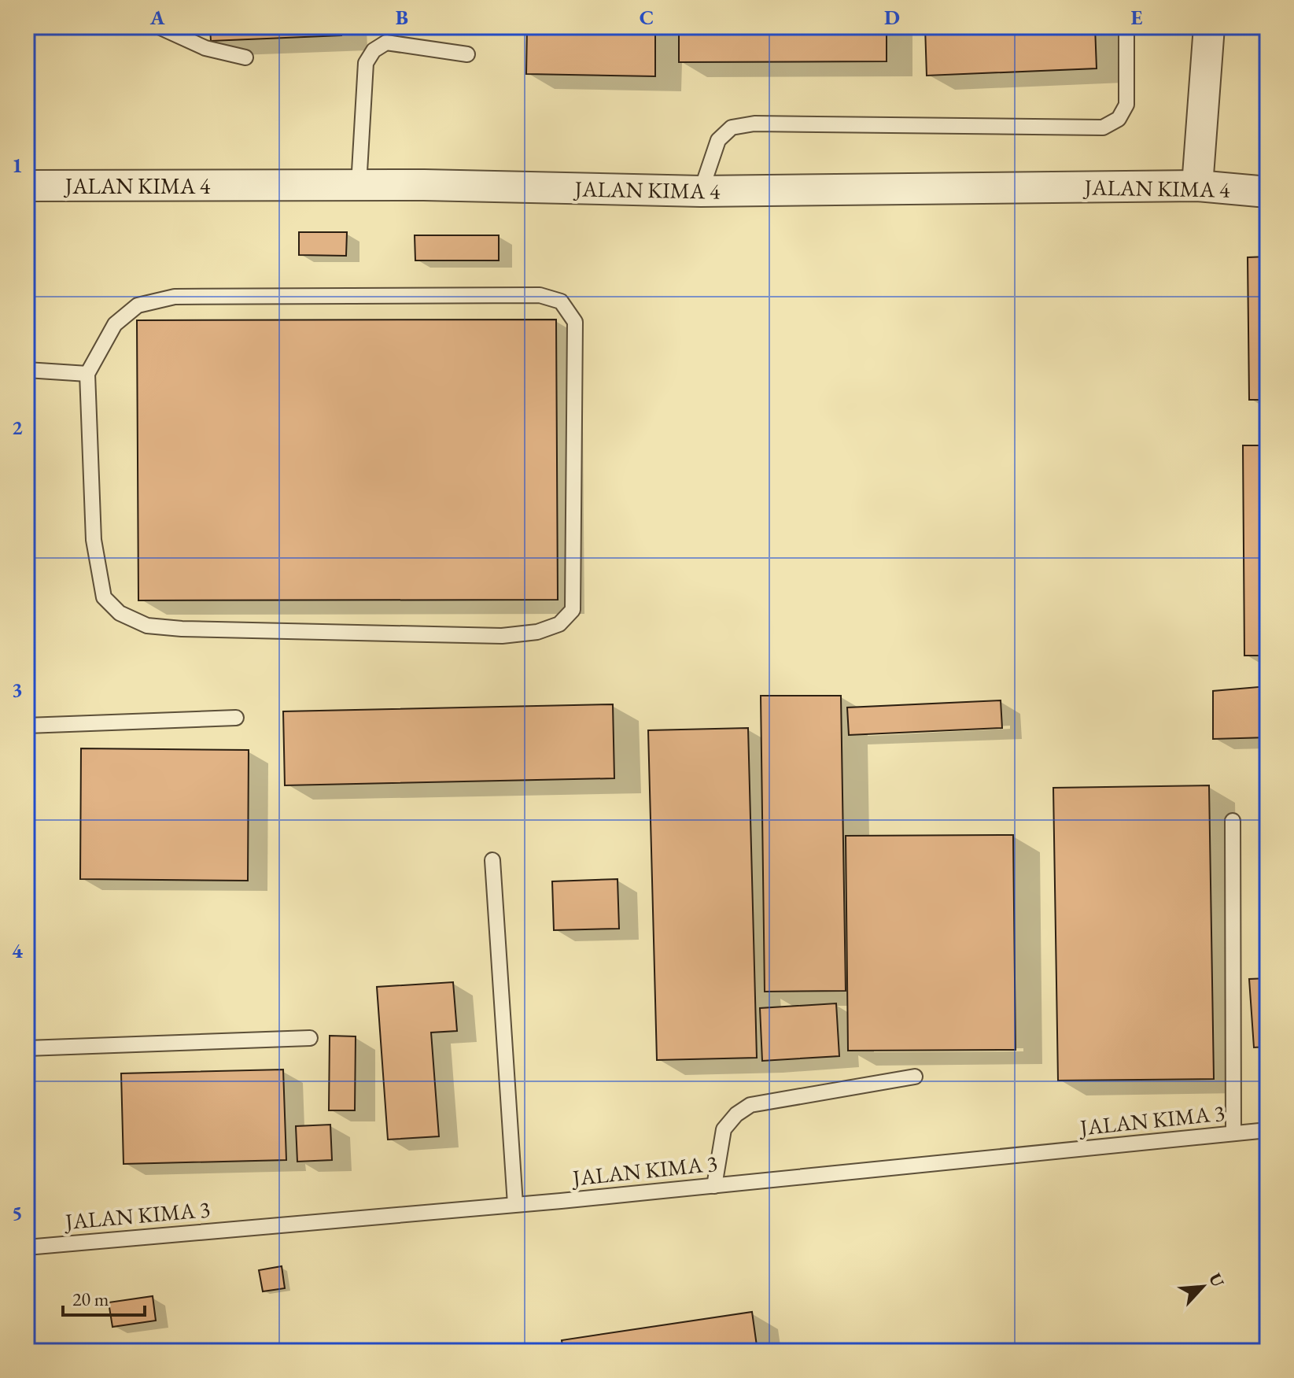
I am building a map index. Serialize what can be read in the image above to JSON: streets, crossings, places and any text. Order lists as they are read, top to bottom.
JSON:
{
  "streets": {
    "street": ["JALAN KIMA 4"],
    "lane": ["JALAN KIMA 3"]
  },
  "scale_bar": "20 m",
  "north": "top right",
  "grid": {
    "columns": [
      "A",
      "B",
      "C",
      "D",
      "E"
    ],
    "rows": [
      "1",
      "2",
      "3",
      "4",
      "5"
    ]
  }
}
